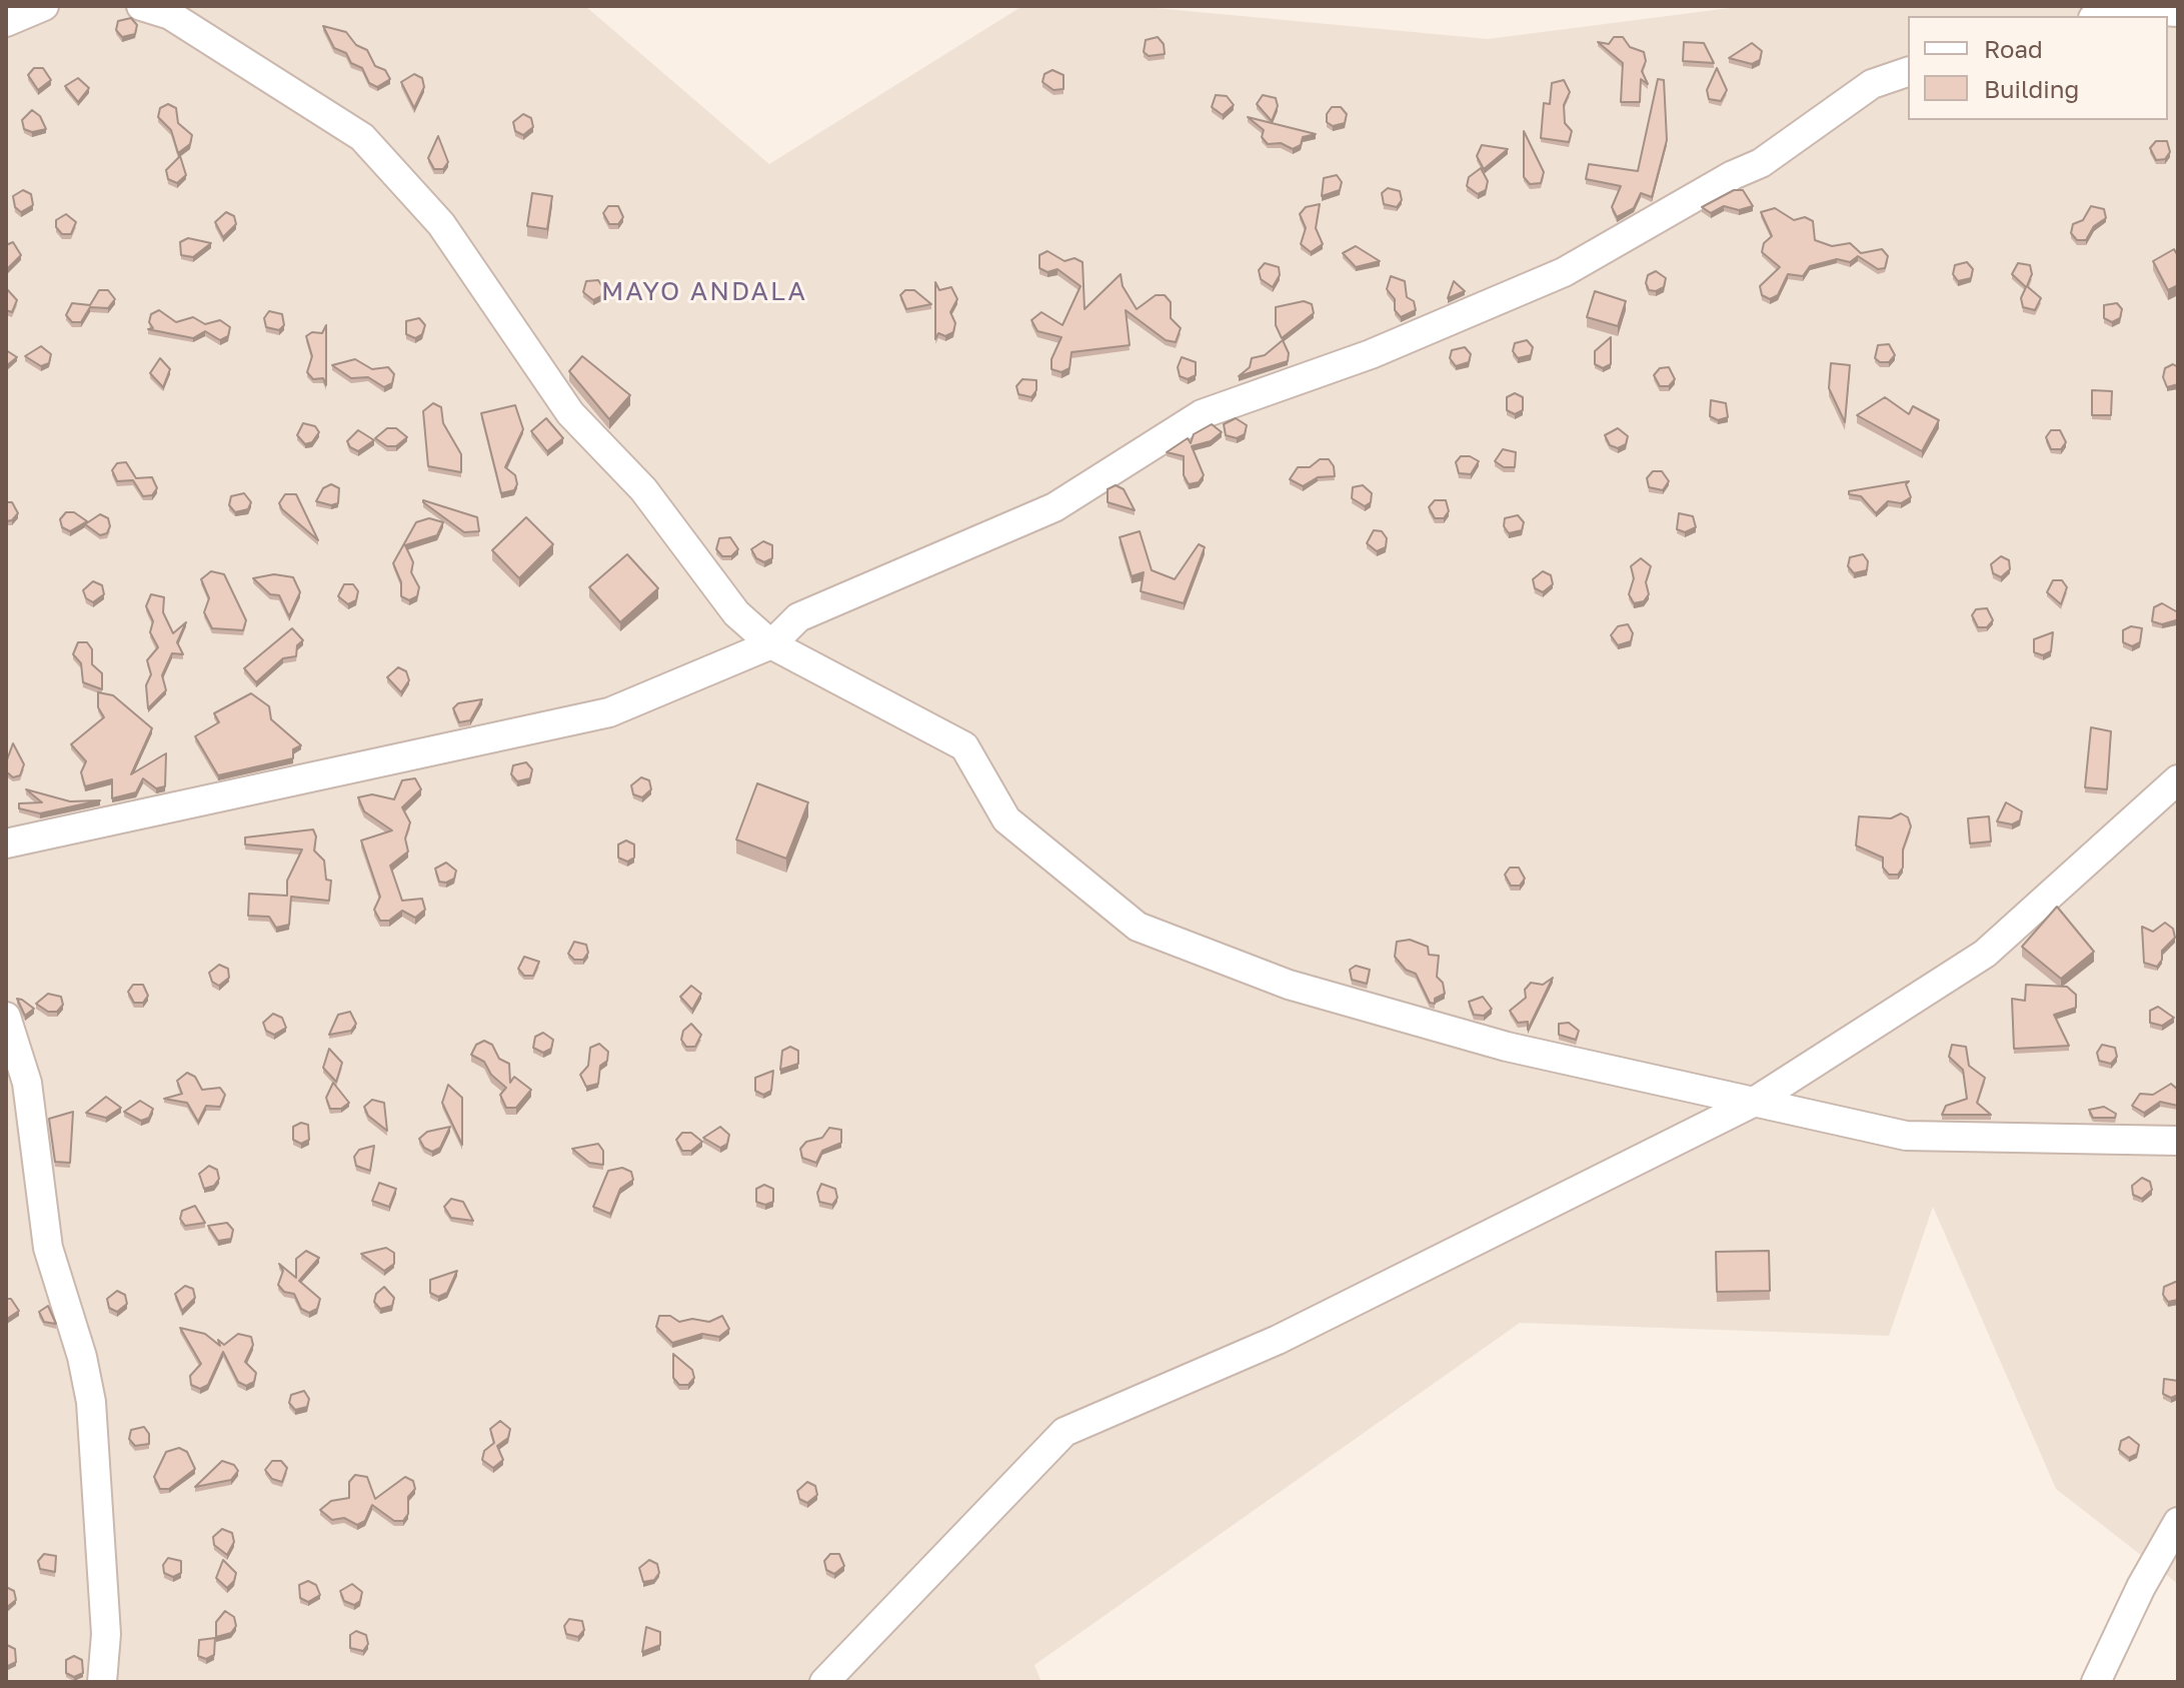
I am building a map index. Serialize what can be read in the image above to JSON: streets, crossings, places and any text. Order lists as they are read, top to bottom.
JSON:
{
  "districts": ["MAYO ANDALA"],
  "legend": ["Road", "Building"]
}
